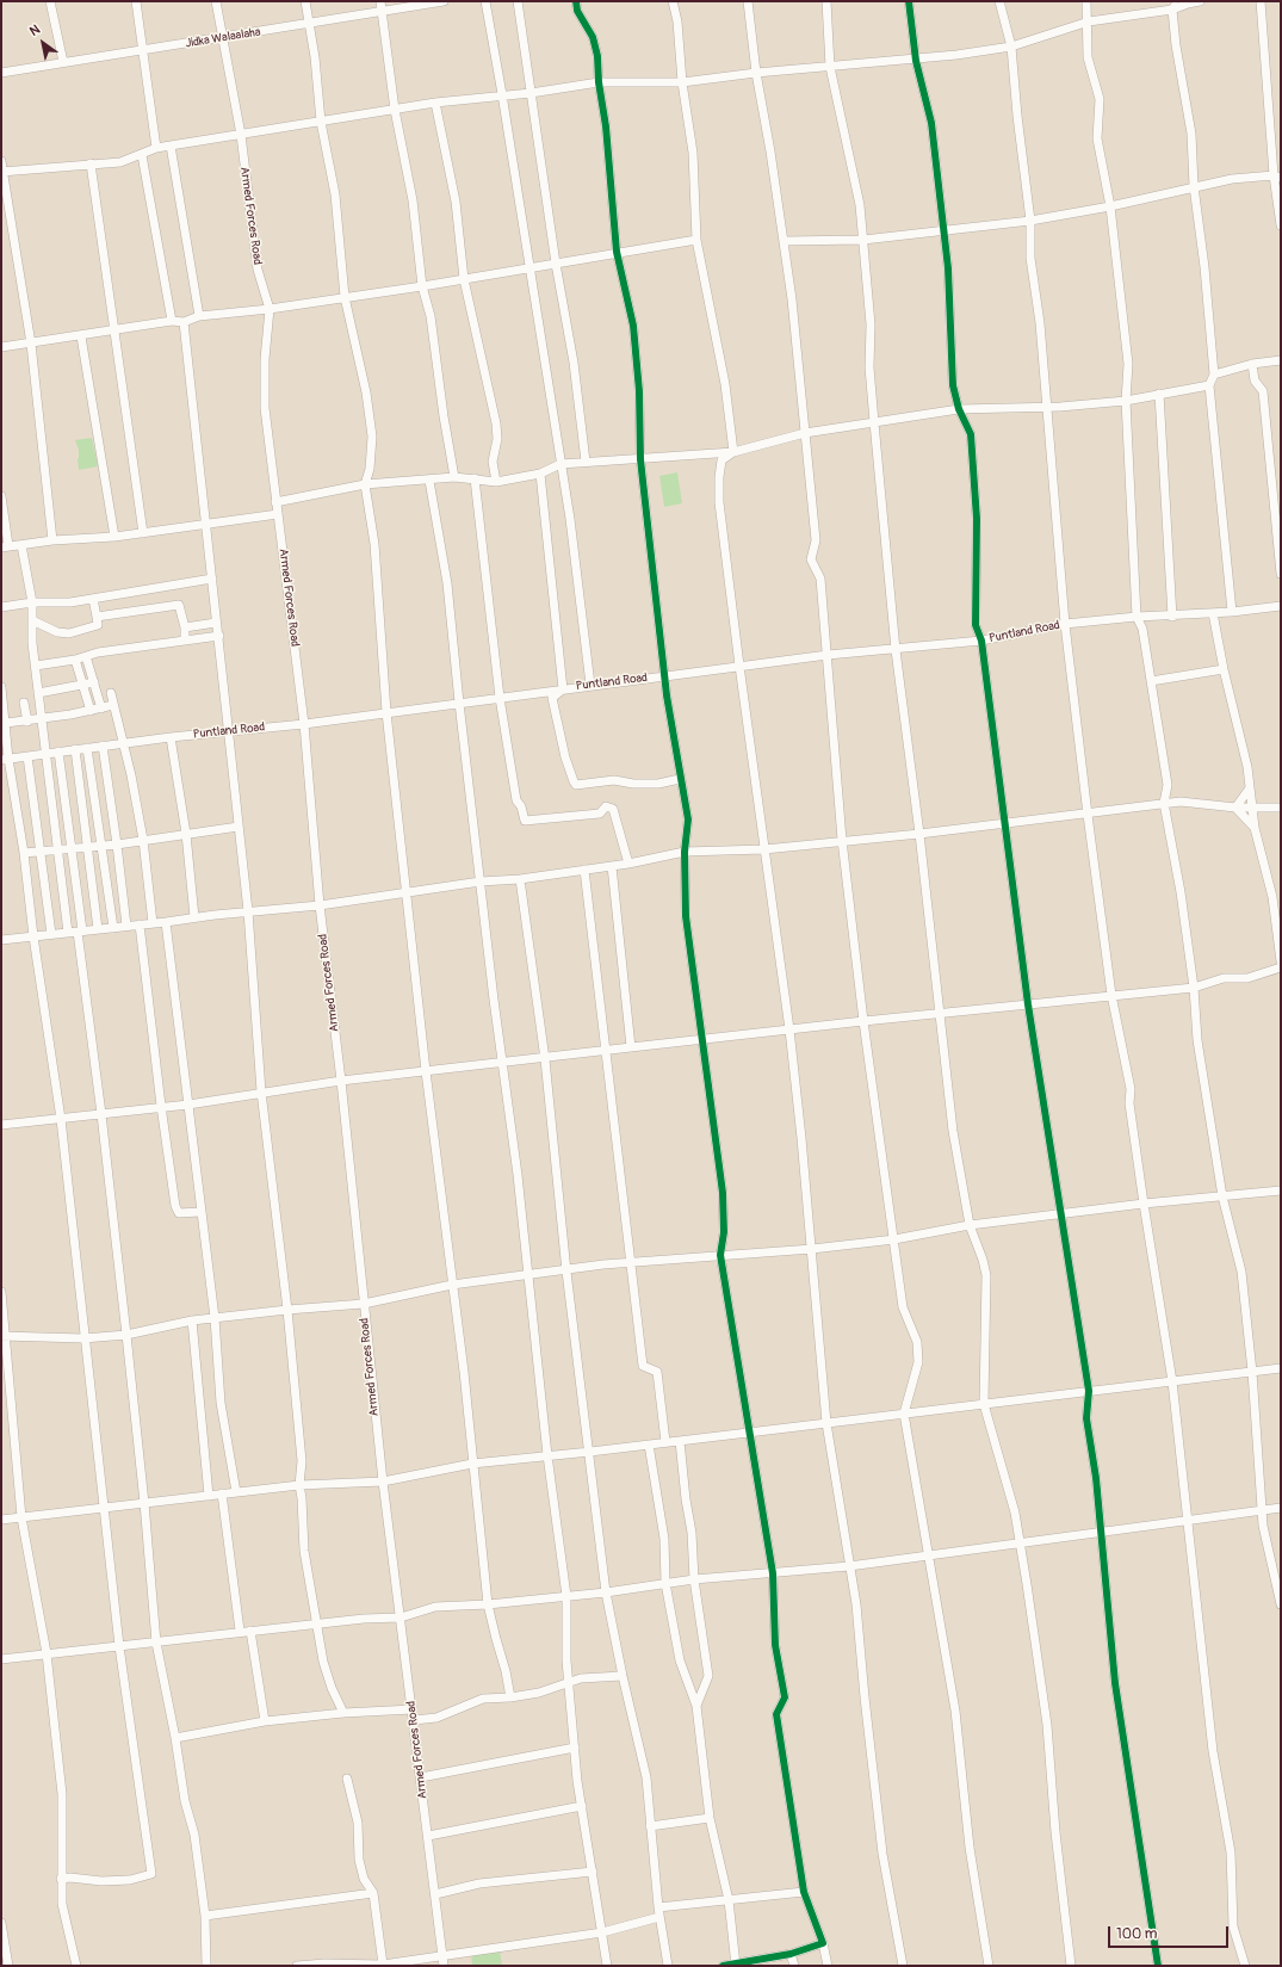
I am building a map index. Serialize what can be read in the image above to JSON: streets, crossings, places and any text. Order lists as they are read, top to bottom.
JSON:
{
  "streets": {
    "street": ["Jidka Walaalaha", "Armed Forces Road", "Puntland Road"]
  },
  "crossings": [
    ["Jidka Walaalaha", "Armed Forces Road"],
    ["Armed Forces Road", "Puntland Road"]
  ],
  "scale_bar": "100 m",
  "north": "top left"
}
